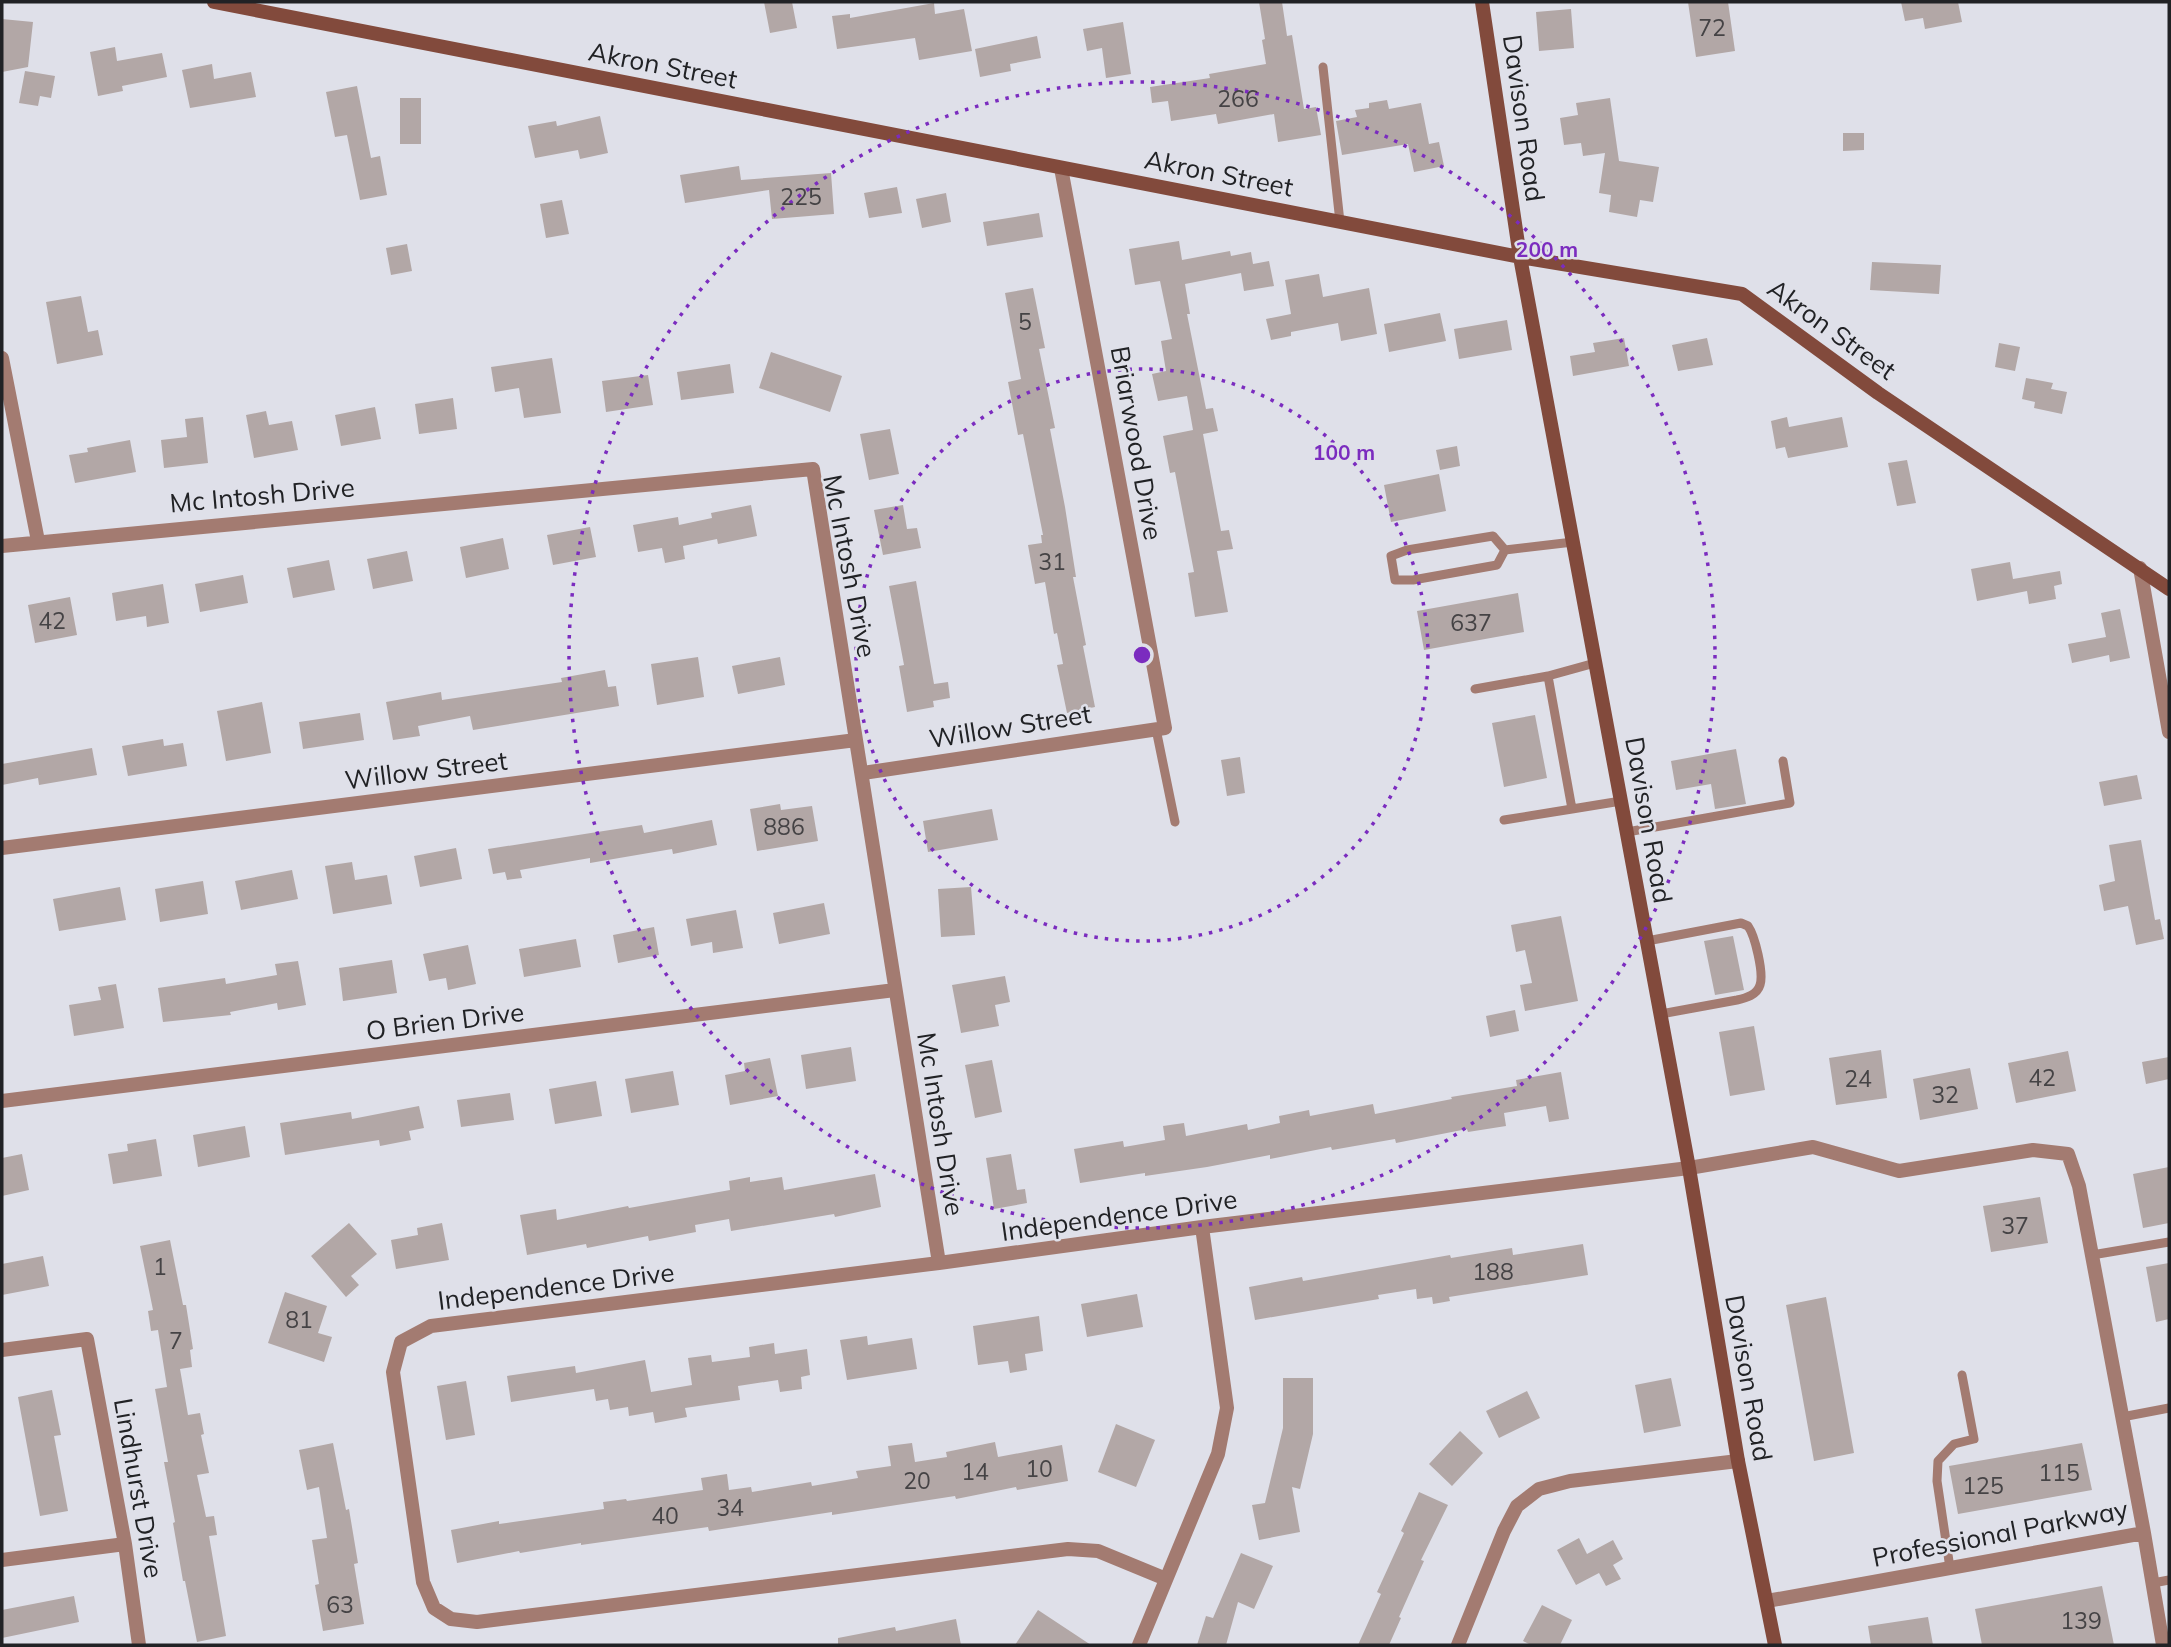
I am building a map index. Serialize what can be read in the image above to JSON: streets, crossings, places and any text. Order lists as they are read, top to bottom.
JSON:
{
  "streets": {
    "main road": ["Akron Street", "Davison Road"],
    "street": [
      "Briarwood Drive",
      "Mc Intosh Drive",
      "Willow Street",
      "O Brien Drive",
      "Independence Drive",
      "Lindhurst Drive",
      "Professional Parkway"
    ]
  },
  "crossings": [
    ["Akron Street", "Davison Road"],
    ["Akron Street", "Briarwood Drive"],
    ["Davison Road", "Independence Drive"],
    ["Davison Road", "Professional Parkway"],
    ["Briarwood Drive", "Willow Street"],
    ["Mc Intosh Drive", "Willow Street"],
    ["Mc Intosh Drive", "O Brien Drive"],
    ["Mc Intosh Drive", "Independence Drive"],
    ["Independence Drive", "Professional Parkway"]
  ],
  "house_numbers": [
    "72",
    "266",
    "225",
    "5",
    "31",
    "42",
    "637",
    "886",
    "42",
    "24",
    "32",
    "37",
    "1",
    "188",
    "81",
    "7",
    "10",
    "14",
    "115",
    "20",
    "125",
    "34",
    "40",
    "63",
    "139"
  ],
  "rings": ["200 m", "100 m"]
}
